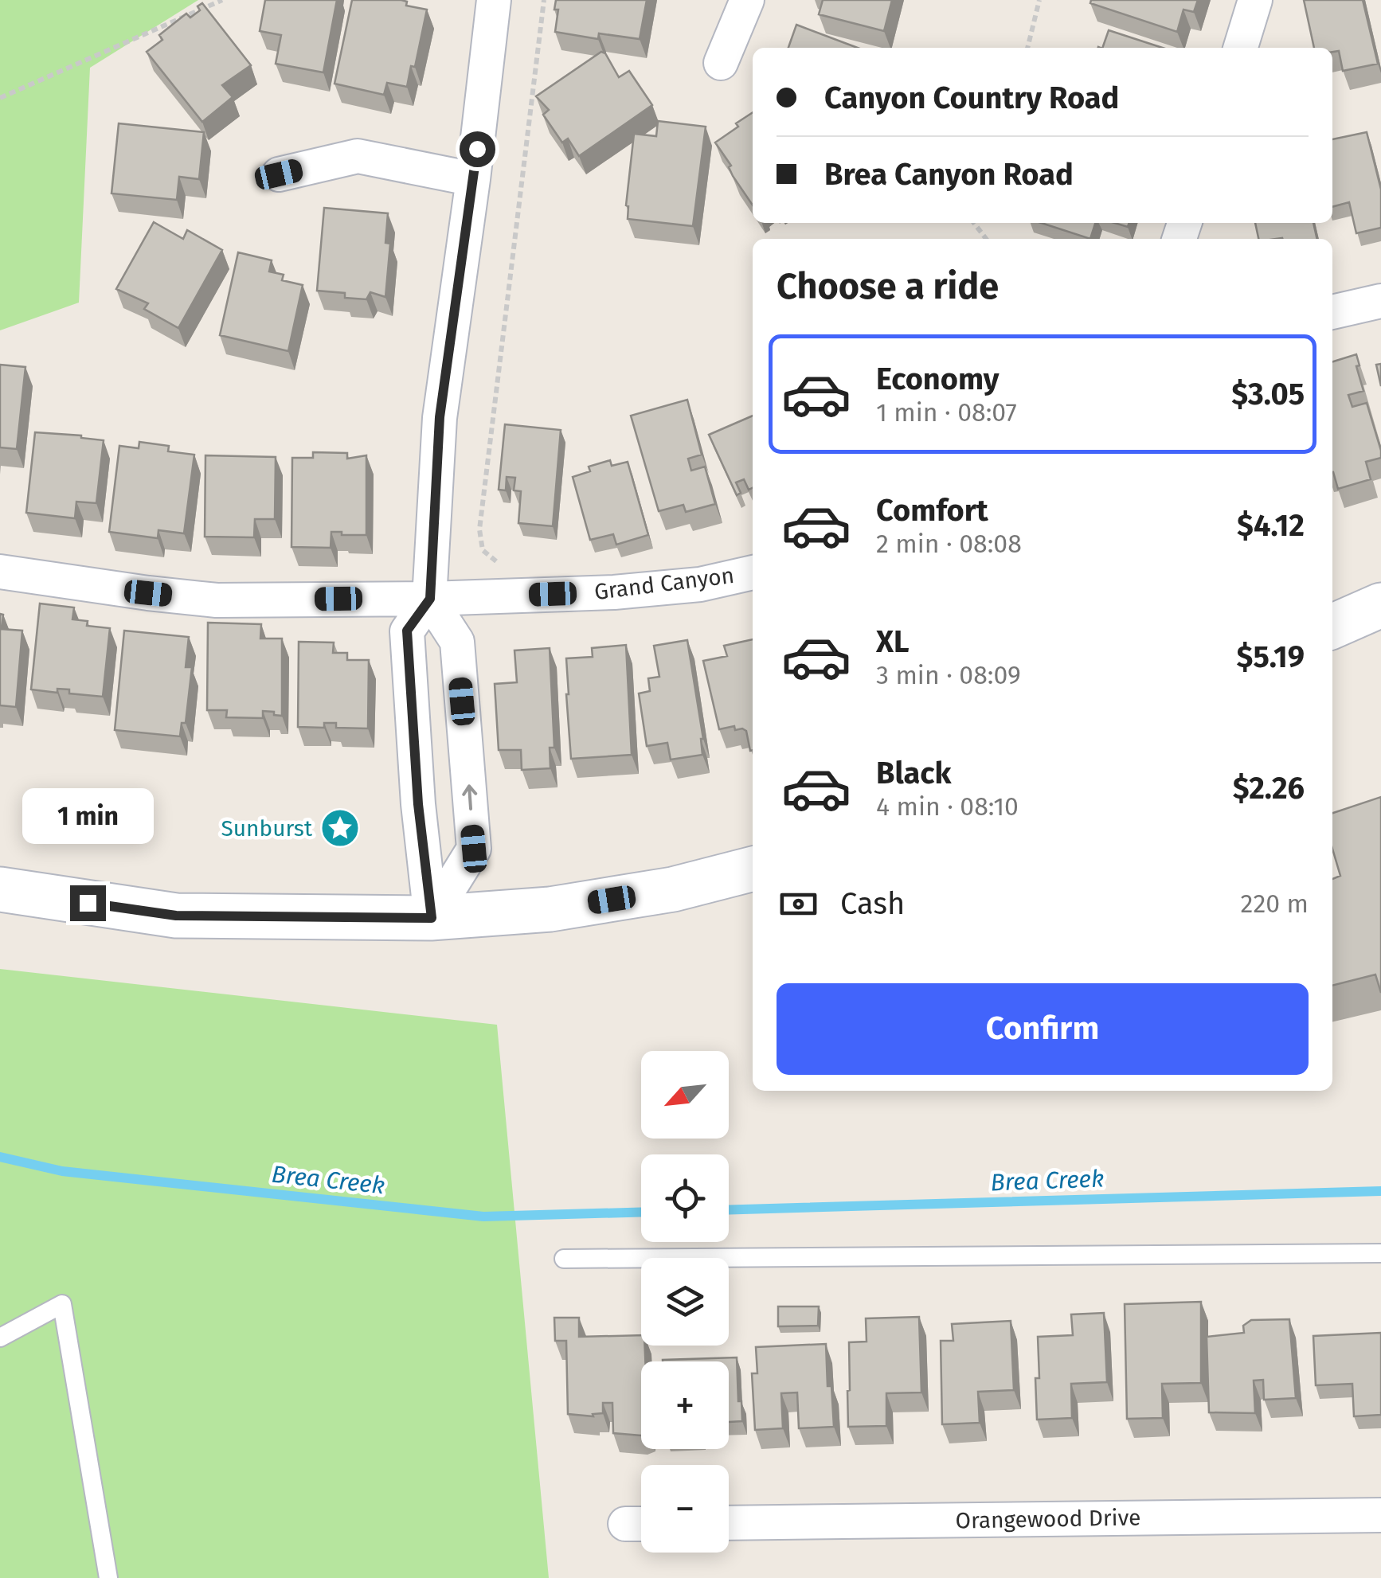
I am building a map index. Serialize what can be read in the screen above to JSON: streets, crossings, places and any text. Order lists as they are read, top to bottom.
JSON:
{
  "streets": {
    "street": ["Grand Canyon", "Orangewood Drive"]
  },
  "water": ["Brea Creek"],
  "places": {
    "place": ["Sunburst"]
  },
  "north": "bottom left",
  "page": {
    "banner": ["Canyon Country Road", "Brea Canyon Road"],
    "heading": "Choose a ride",
    "list": [
      {
        "name": "Economy",
        "note": "1 min · 08:07",
        "value": "$3.05"
      },
      {
        "name": "Comfort",
        "note": "2 min · 08:08",
        "value": "$4.12"
      },
      {
        "name": "XL",
        "note": "3 min · 08:09",
        "value": "$5.19"
      },
      {
        "name": "Black",
        "note": "4 min · 08:10",
        "value": "$2.26"
      }
    ],
    "bubble": "1 min",
    "pay": ["Cash", "220 m"],
    "buttons": "Confirm",
    "map_buttons": ["+", "−"]
  }
}
